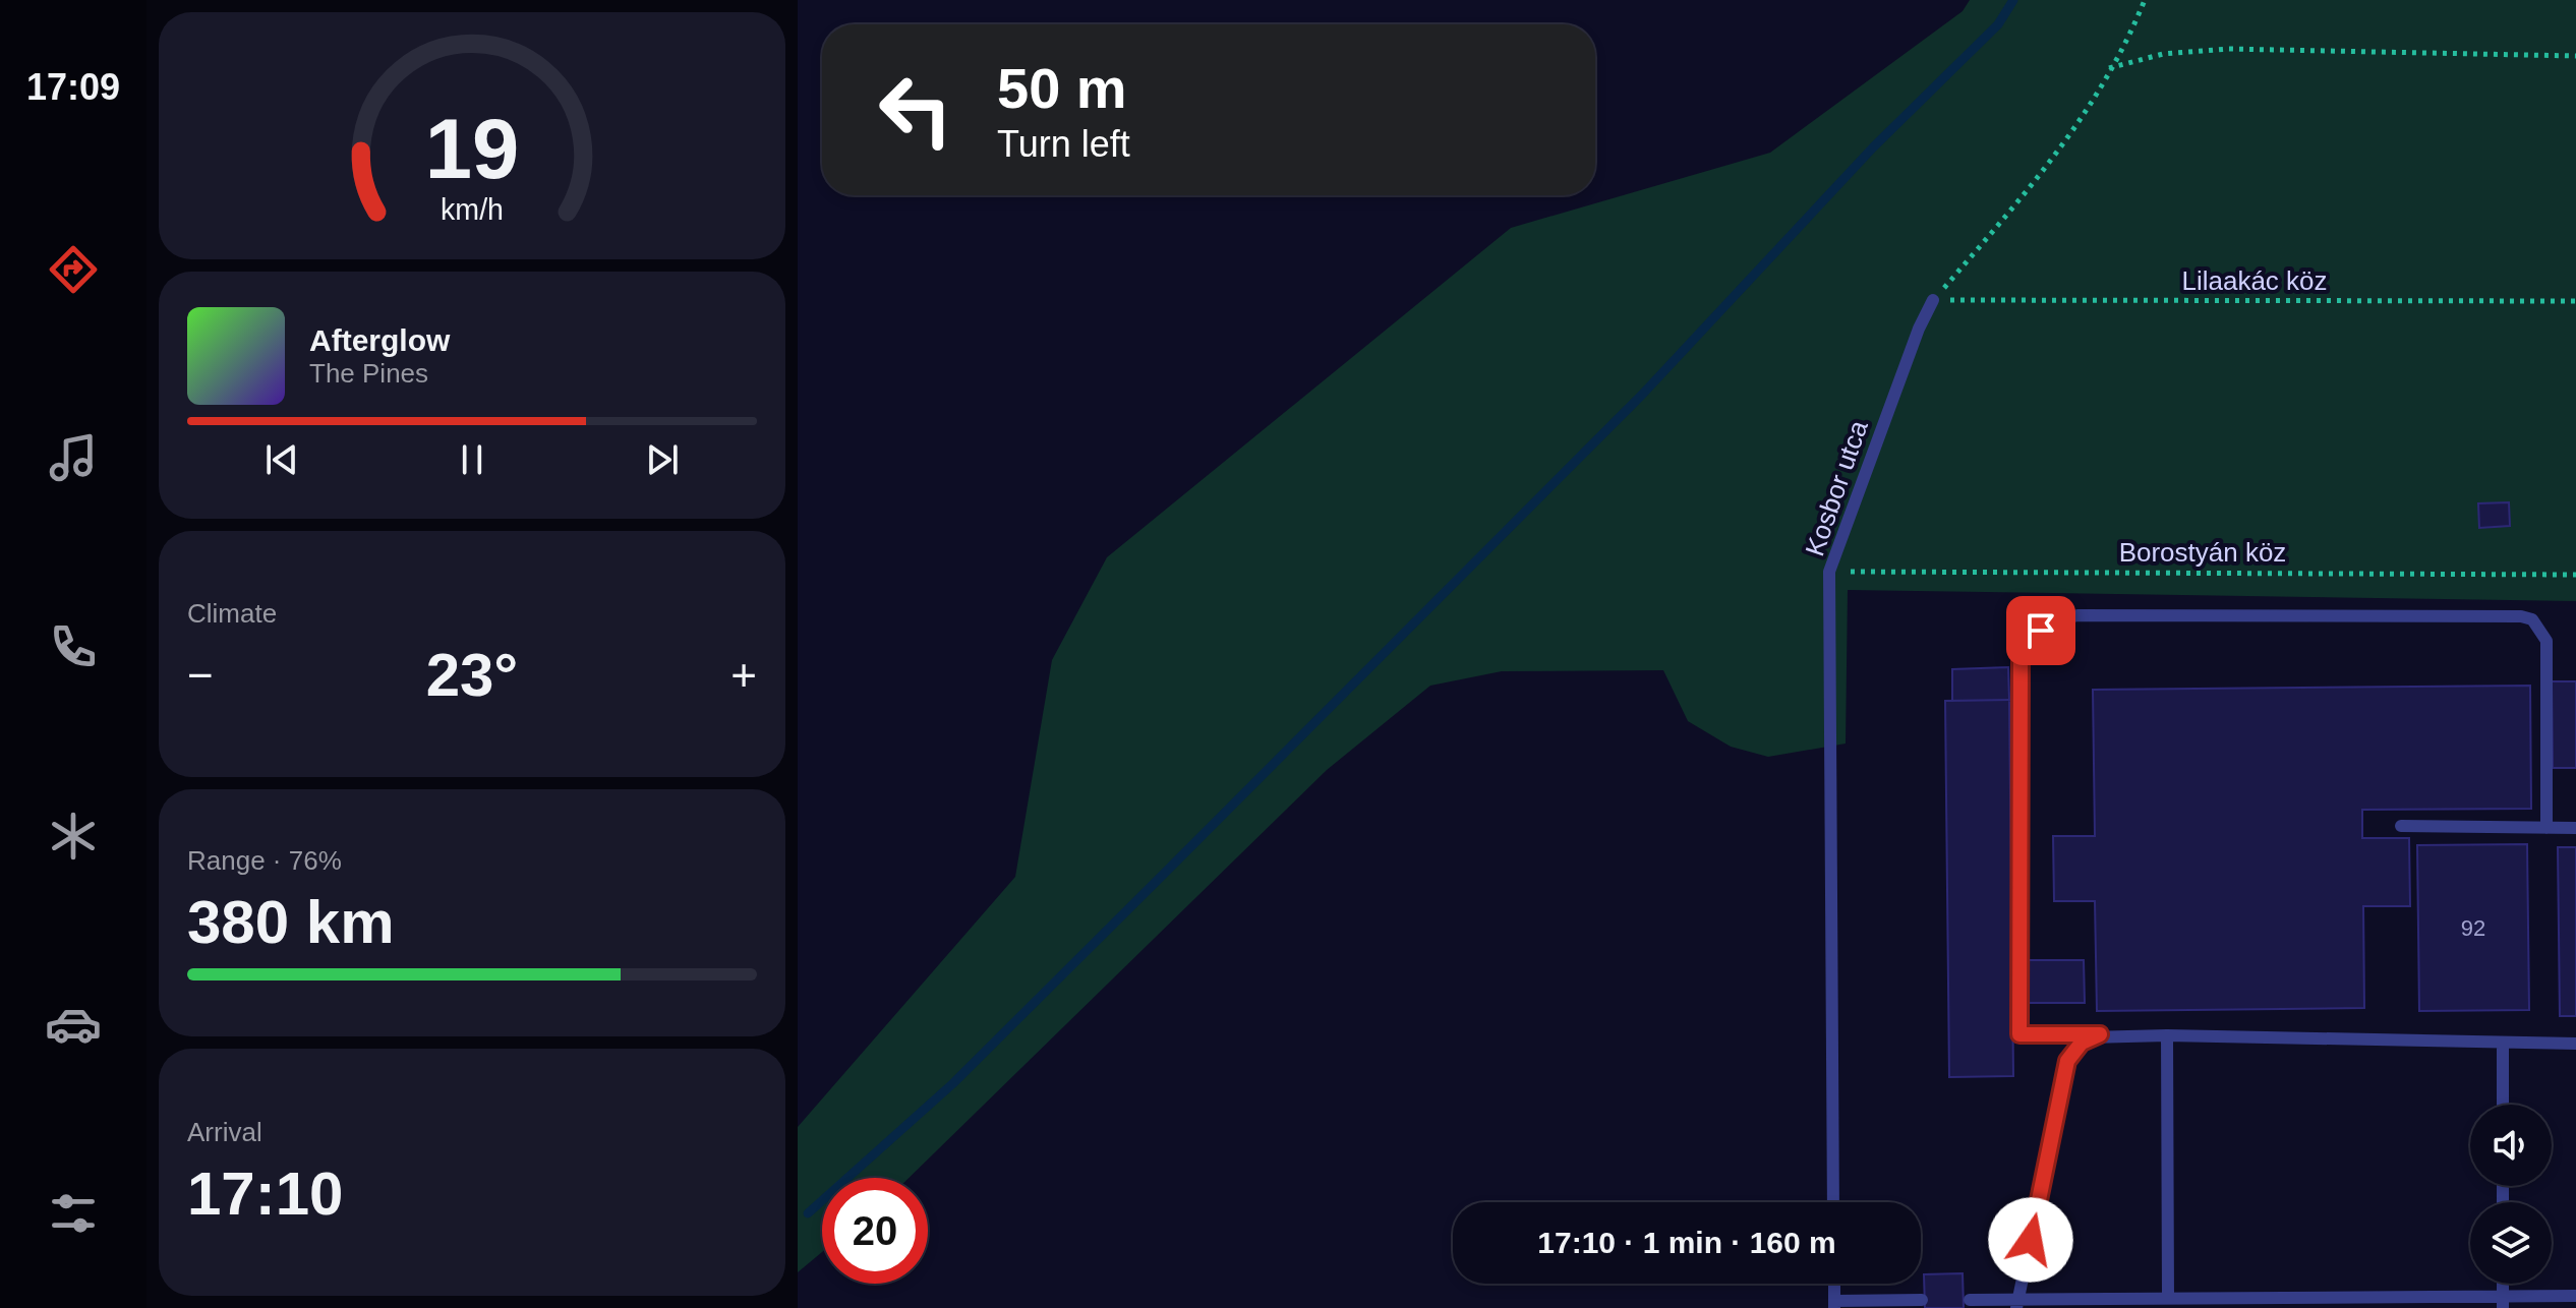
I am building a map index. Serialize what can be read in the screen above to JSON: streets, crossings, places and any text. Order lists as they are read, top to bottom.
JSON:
{
  "streets": {
    "lane": ["Kosbor utca"],
    "path": ["Lilaakác köz", "Borostyán köz"]
  },
  "crossings": [
    ["Lilaakác köz", "Kosbor utca"],
    ["Kosbor utca", "Borostyán köz"]
  ],
  "house_numbers": ["92"],
  "page": {
    "tabs": "17:09",
    "turn": ["50 m", "Turn left"],
    "song": ["Afterglow", "The Pines"],
    "tile": [
      "Climate",
      ["Range · 76%", "380 km"],
      ["Arrival", "17:10"]
    ],
    "heat": ["−", "23°", "+"],
    "limit": "20",
    "trip": "17:10 · 1 min · 160 m",
    "gauge": ["19", "km/h"]
  }
}
